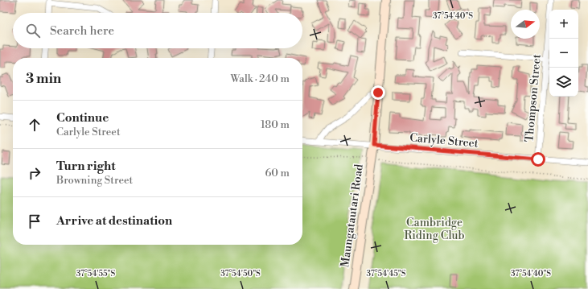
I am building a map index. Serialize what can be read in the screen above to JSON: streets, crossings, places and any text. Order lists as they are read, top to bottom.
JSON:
{
  "streets": {
    "street": ["Thompson Street", "Carlyle Street", "Maungatautari Road"]
  },
  "crossings": [
    ["Thompson Street", "Carlyle Street"],
    ["Carlyle Street", "Maungatautari Road"]
  ],
  "parks": ["Cambridge Riding Club"],
  "north": "right",
  "page": {
    "map_buttons": ["+", "−"],
    "search": "Search here",
    "heading": ["3 min", "Walk · 240 m"],
    "list": [
      ["Continue", "Carlyle Street", "180 m"],
      ["Turn right", "Browning Street", "60 m"],
      "Arrive at destination"
    ]
  },
  "coordinates": [
    "37°54'40\"S",
    "37°54'55\"S",
    "37°54'50\"S",
    "37°54'45\"S"
  ]
}
